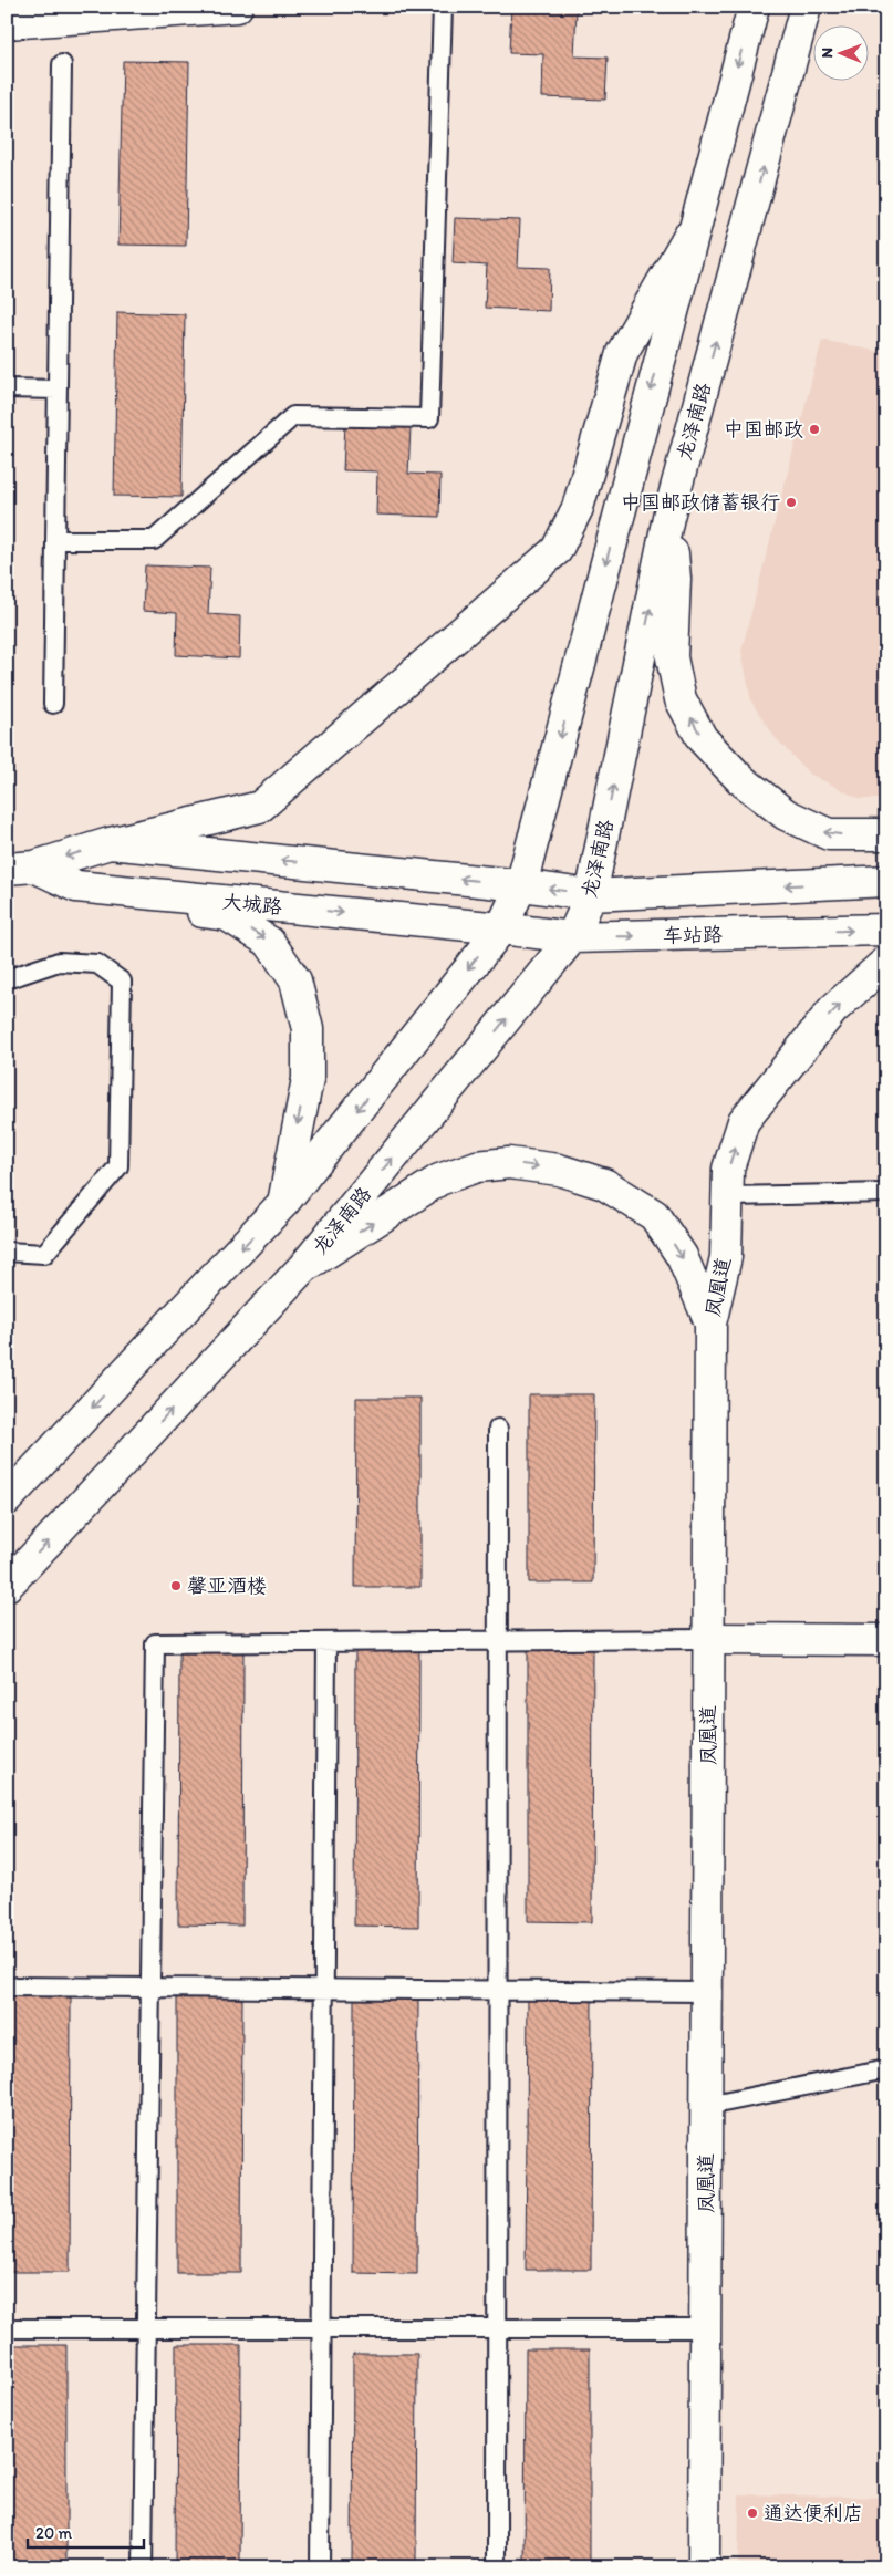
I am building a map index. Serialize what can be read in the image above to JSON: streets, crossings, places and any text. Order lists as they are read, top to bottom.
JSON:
{
  "streets": {
    "street": [
      "龙泽南路",
      "大城路",
      "车站路",
      "凤凰道"
    ]
  },
  "crossings": [
    ["龙泽南路", "车站路"],
    ["大城路", "车站路"]
  ],
  "places": [
    "中国邮政",
    "中国邮政储蓄银行",
    "馨亚酒楼",
    "通达便利店"
  ],
  "scale_bar": "20 m",
  "north": "left"
}
